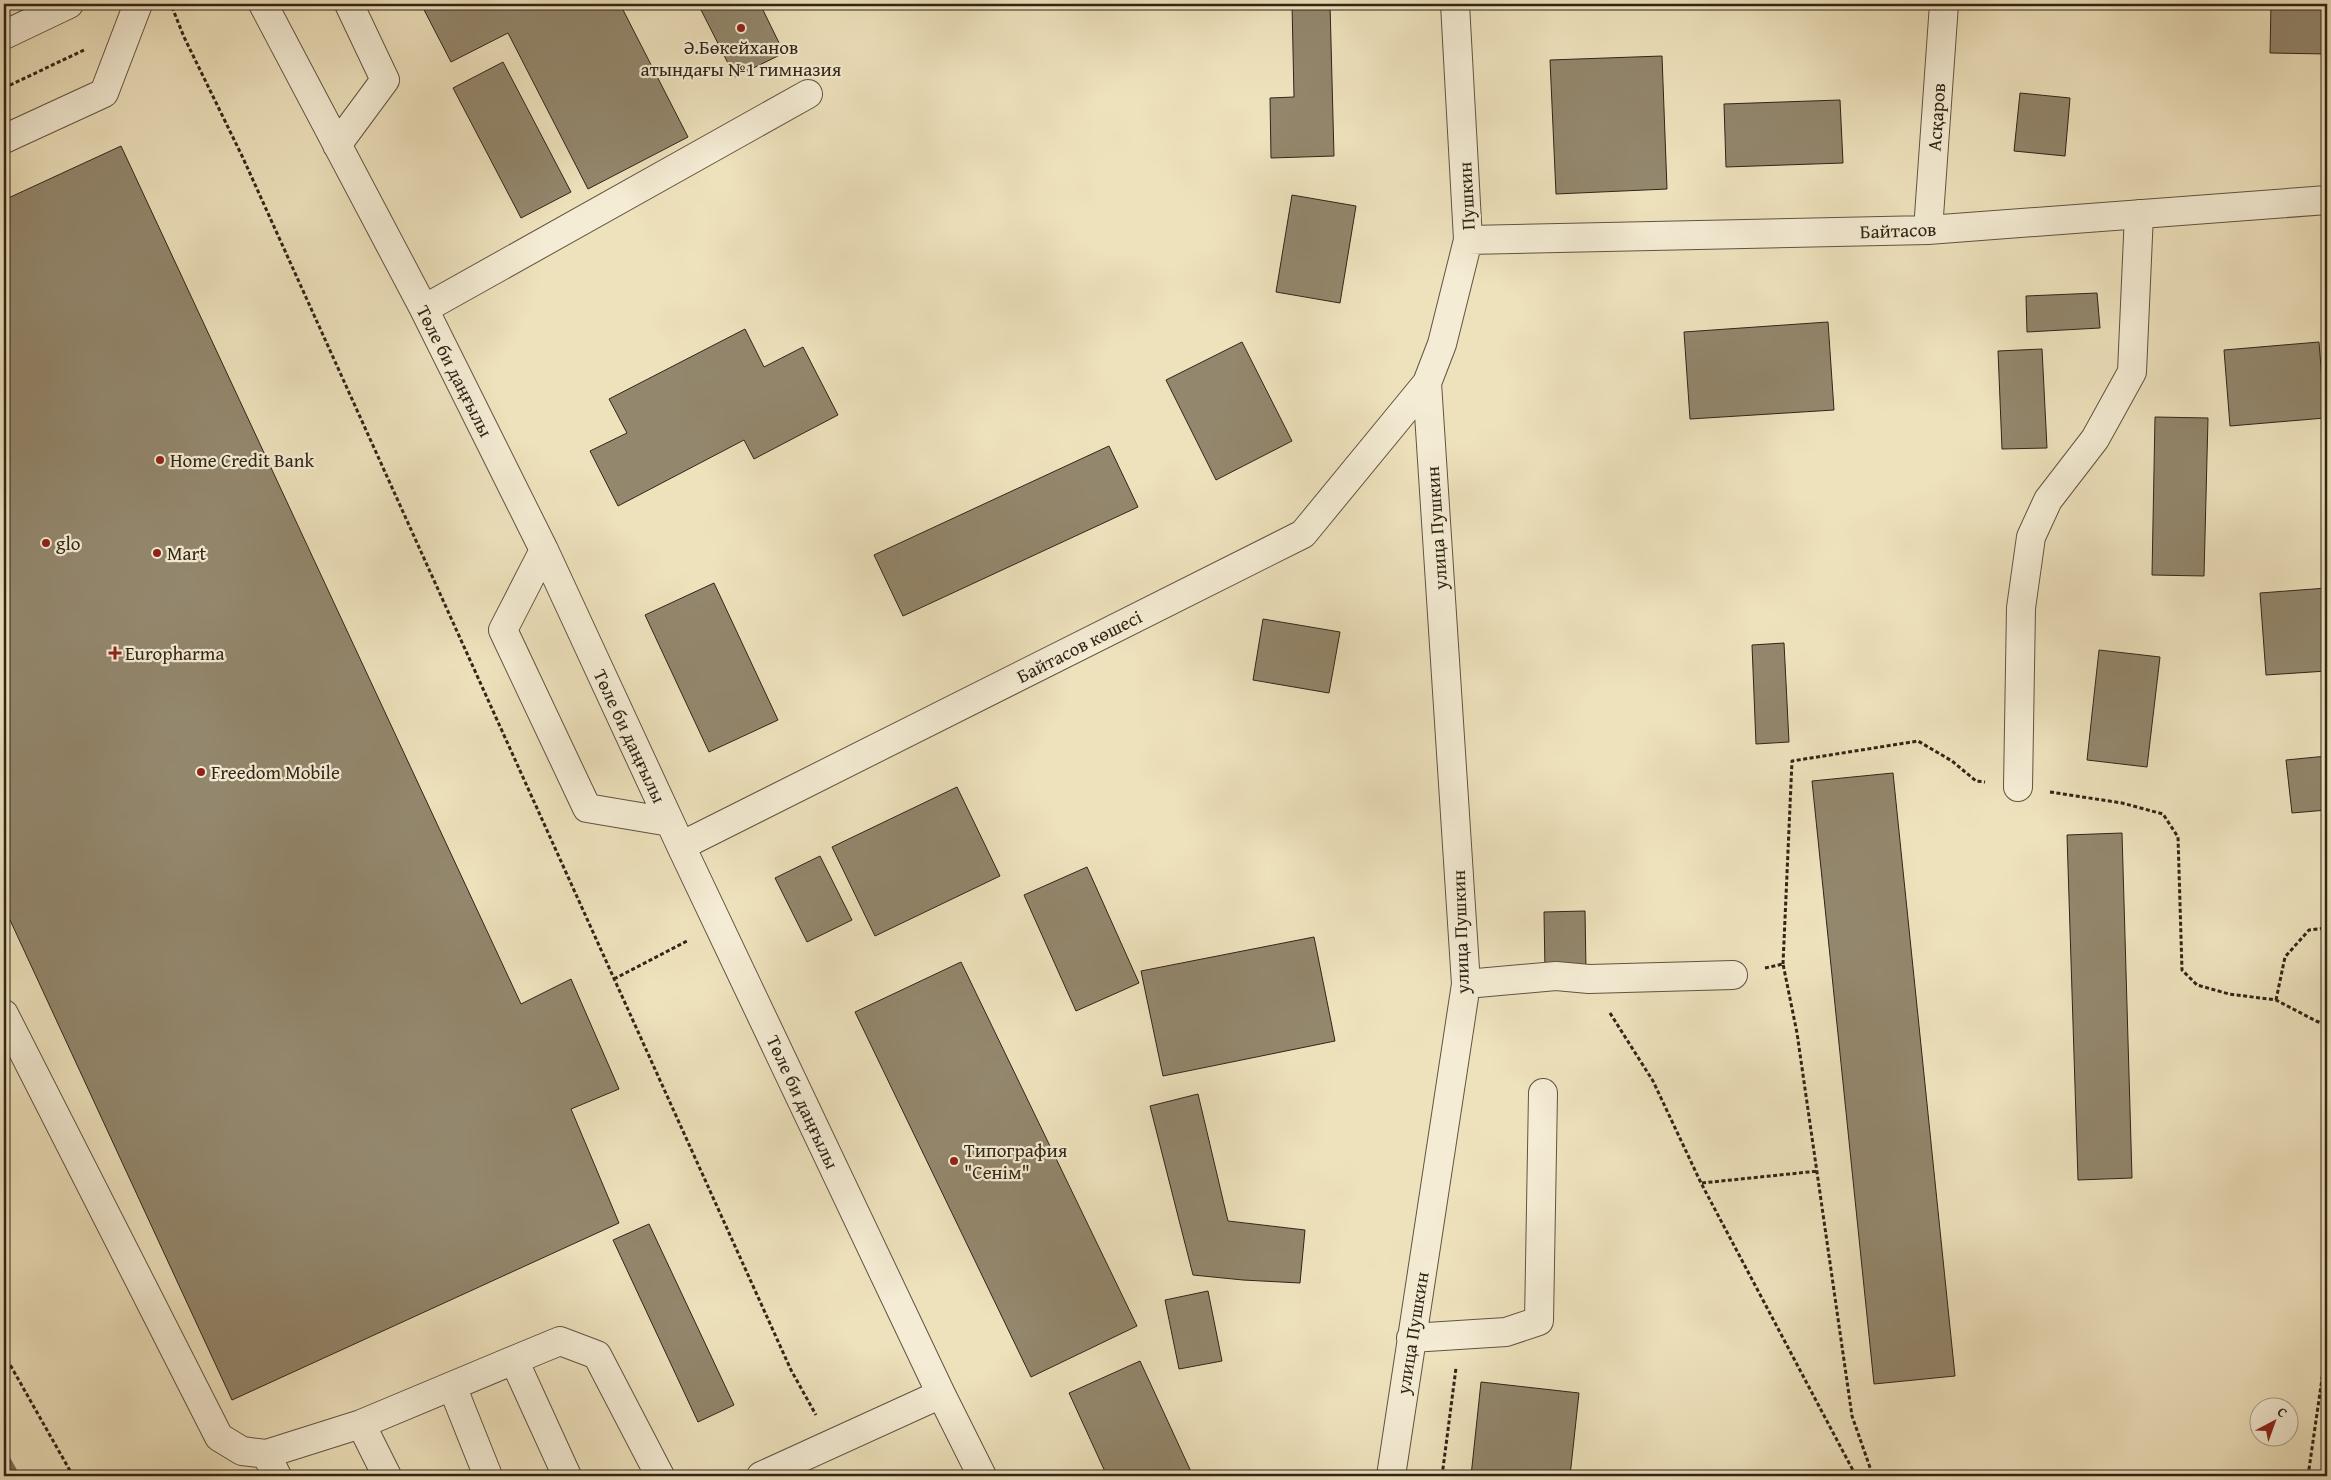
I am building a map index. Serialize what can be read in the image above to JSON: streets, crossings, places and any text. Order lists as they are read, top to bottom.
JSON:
{
  "streets": {
    "street": [
      "Асқаров",
      "Пушкин",
      "Байтасов",
      "Төле би даңғылы",
      "улица Пушкин",
      "Байтасов көшесі"
    ]
  },
  "crossings": [
    ["Асқаров", "Байтасов"],
    ["Пушкин", "Байтасов"],
    ["Пушкин", "улица Пушкин"],
    ["Пушкин", "Байтасов көшесі"],
    ["Төле би даңғылы", "Байтасов көшесі"],
    ["улица Пушкин", "Байтасов көшесі"]
  ],
  "places": {
    "other": [
      "Ә.Бөкейханов атындағы №1 гимназия",
      "Home Credit Bank",
      "glo",
      "Mart",
      "Freedom Mobile",
      "Типография \"Сенім\""
    ],
    "health": ["Europharma"]
  },
  "north": "top right"
}
